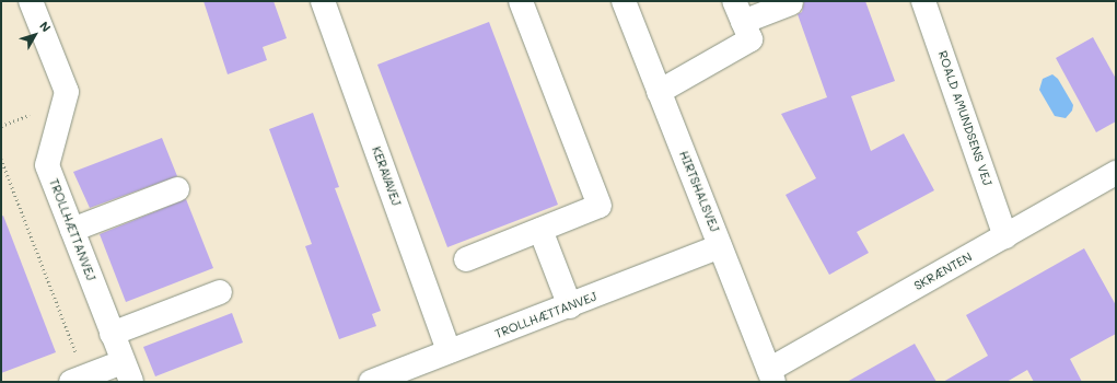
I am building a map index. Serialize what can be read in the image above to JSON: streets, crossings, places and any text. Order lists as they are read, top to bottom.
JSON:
{
  "streets": {
    "street": [
      "ROALD AMUNDSENS VEJ",
      "KERAVAVEJ",
      "HIRTSHALSVEJ",
      "TROLLHÆTTANVEJ",
      "SKRÆNTEN"
    ]
  },
  "crossings": [
    ["ROALD AMUNDSENS VEJ", "SKRÆNTEN"],
    ["KERAVAVEJ", "TROLLHÆTTANVEJ"],
    ["HIRTSHALSVEJ", "TROLLHÆTTANVEJ"],
    ["HIRTSHALSVEJ", "SKRÆNTEN"]
  ],
  "north": "top right"
}
